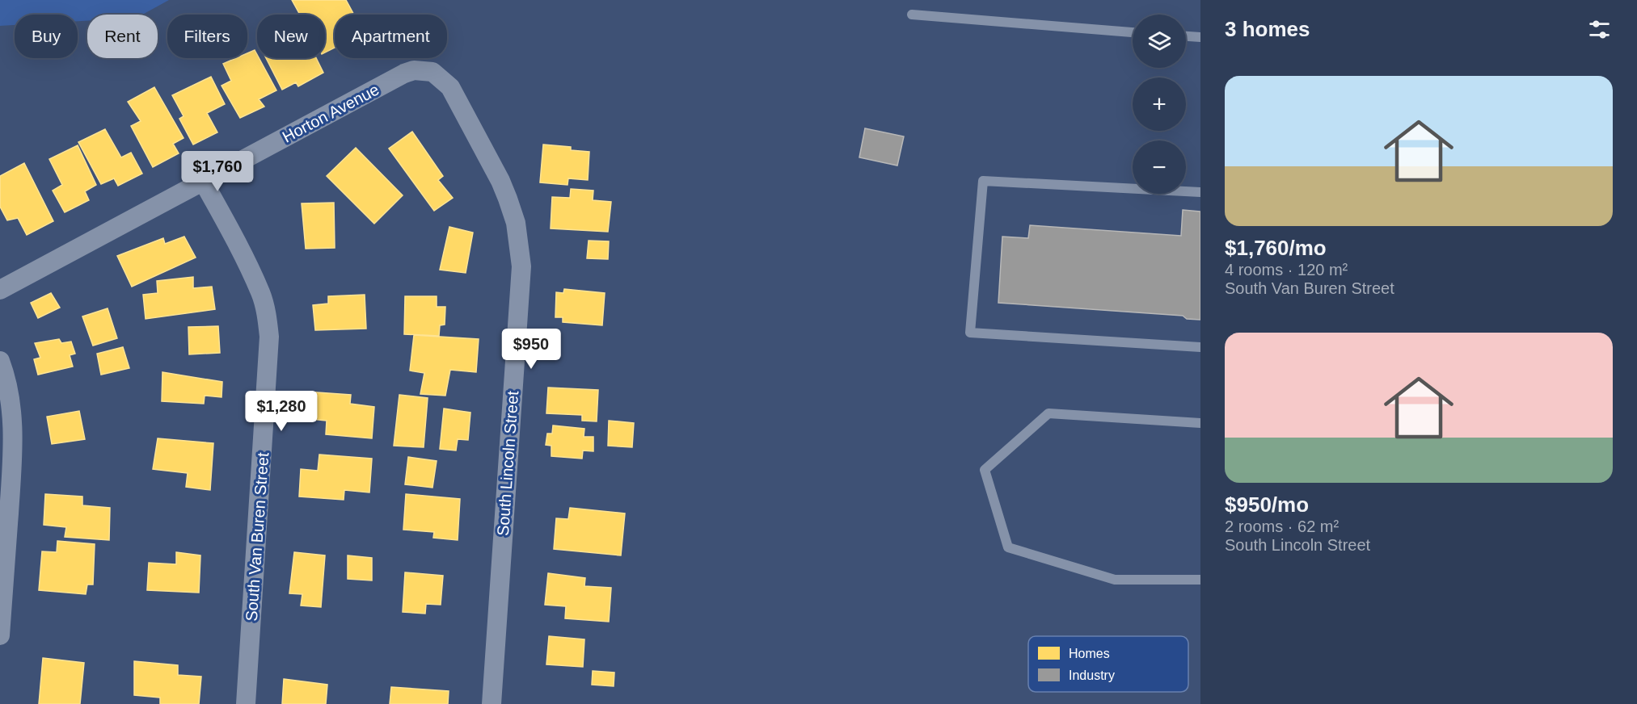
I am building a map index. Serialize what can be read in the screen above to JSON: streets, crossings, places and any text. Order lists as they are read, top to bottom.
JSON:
{
  "streets": {
    "street": ["Horton Avenue", "South Lincoln Street", "South Van Buren Street"]
  },
  "crossings": [
    ["Horton Avenue", "South Lincoln Street"],
    ["Horton Avenue", "South Van Buren Street"]
  ],
  "legend": ["Homes", "Industry"],
  "page": {
    "heading": "3 homes",
    "map_buttons": ["+", "−"],
    "chip": [
      "Buy",
      "Rent",
      "Filters",
      "New",
      "Apartment"
    ],
    "list": [
      {
        "name": "$1,760/mo",
        "note": "4 rooms · 120 m² · South Van Buren Street"
      },
      {
        "name": "$950/mo",
        "note": "2 rooms · 62 m² · South Lincoln Street"
      }
    ],
    "price": ["$1,760", "$950", "$1,280"]
  }
}
